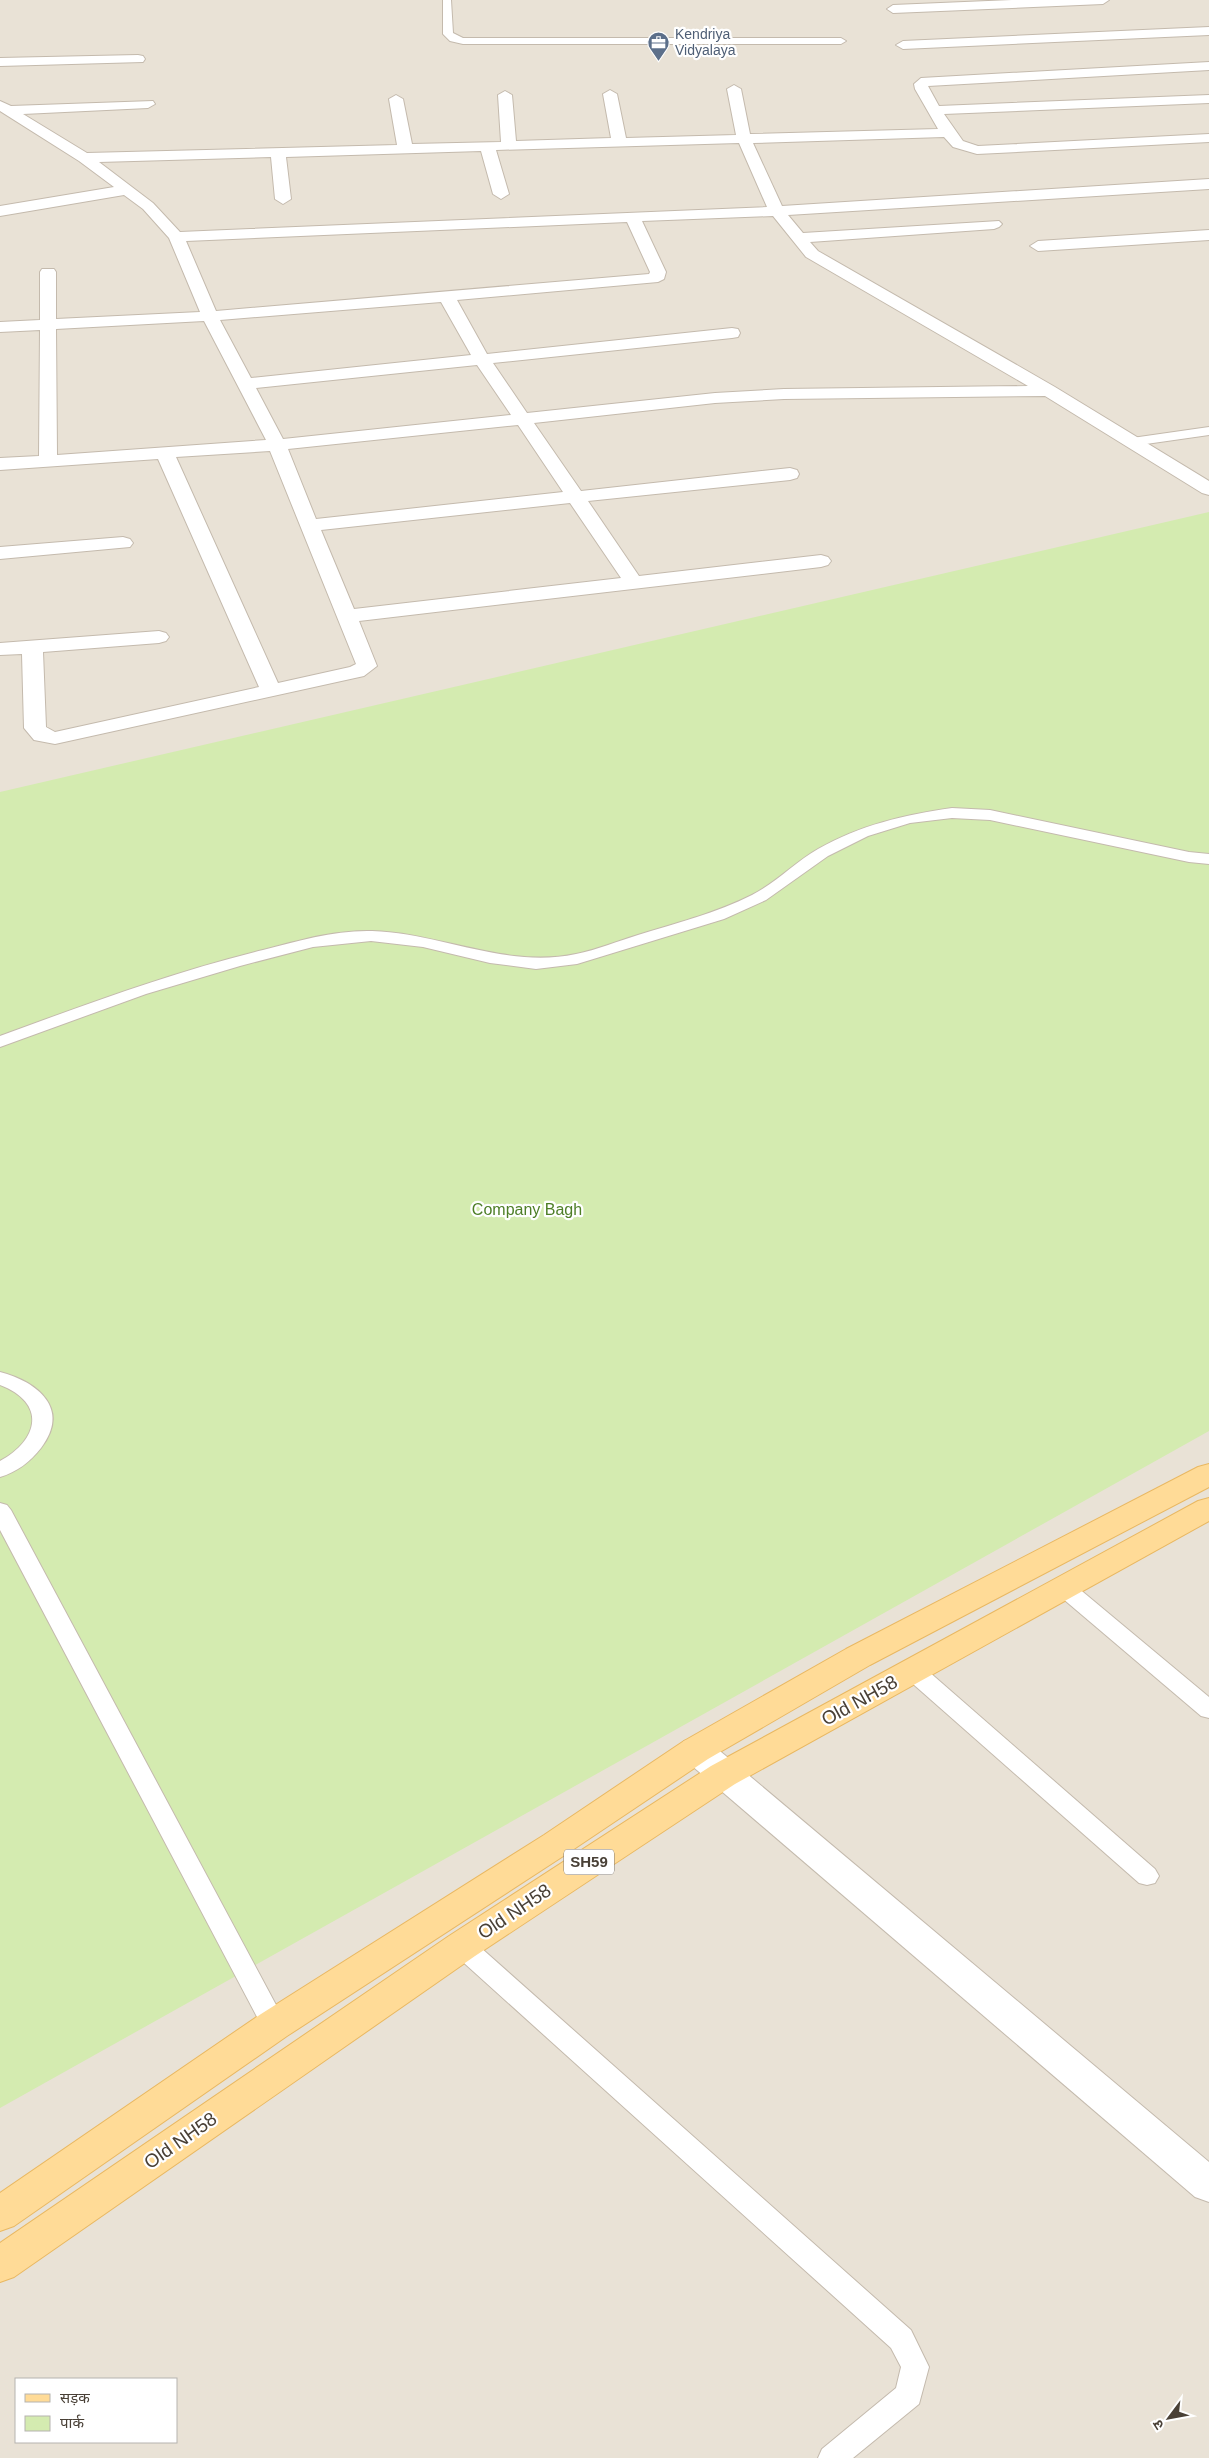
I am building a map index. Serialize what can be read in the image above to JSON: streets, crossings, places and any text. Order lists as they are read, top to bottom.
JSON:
{
  "streets": {
    "main road": ["Old NH58", "SH59"]
  },
  "parks": ["Company Bagh"],
  "places": {
    "office": ["Kendriya Vidyalaya"]
  },
  "legend": ["सड़क", "पार्क"],
  "north": "bottom left"
}
